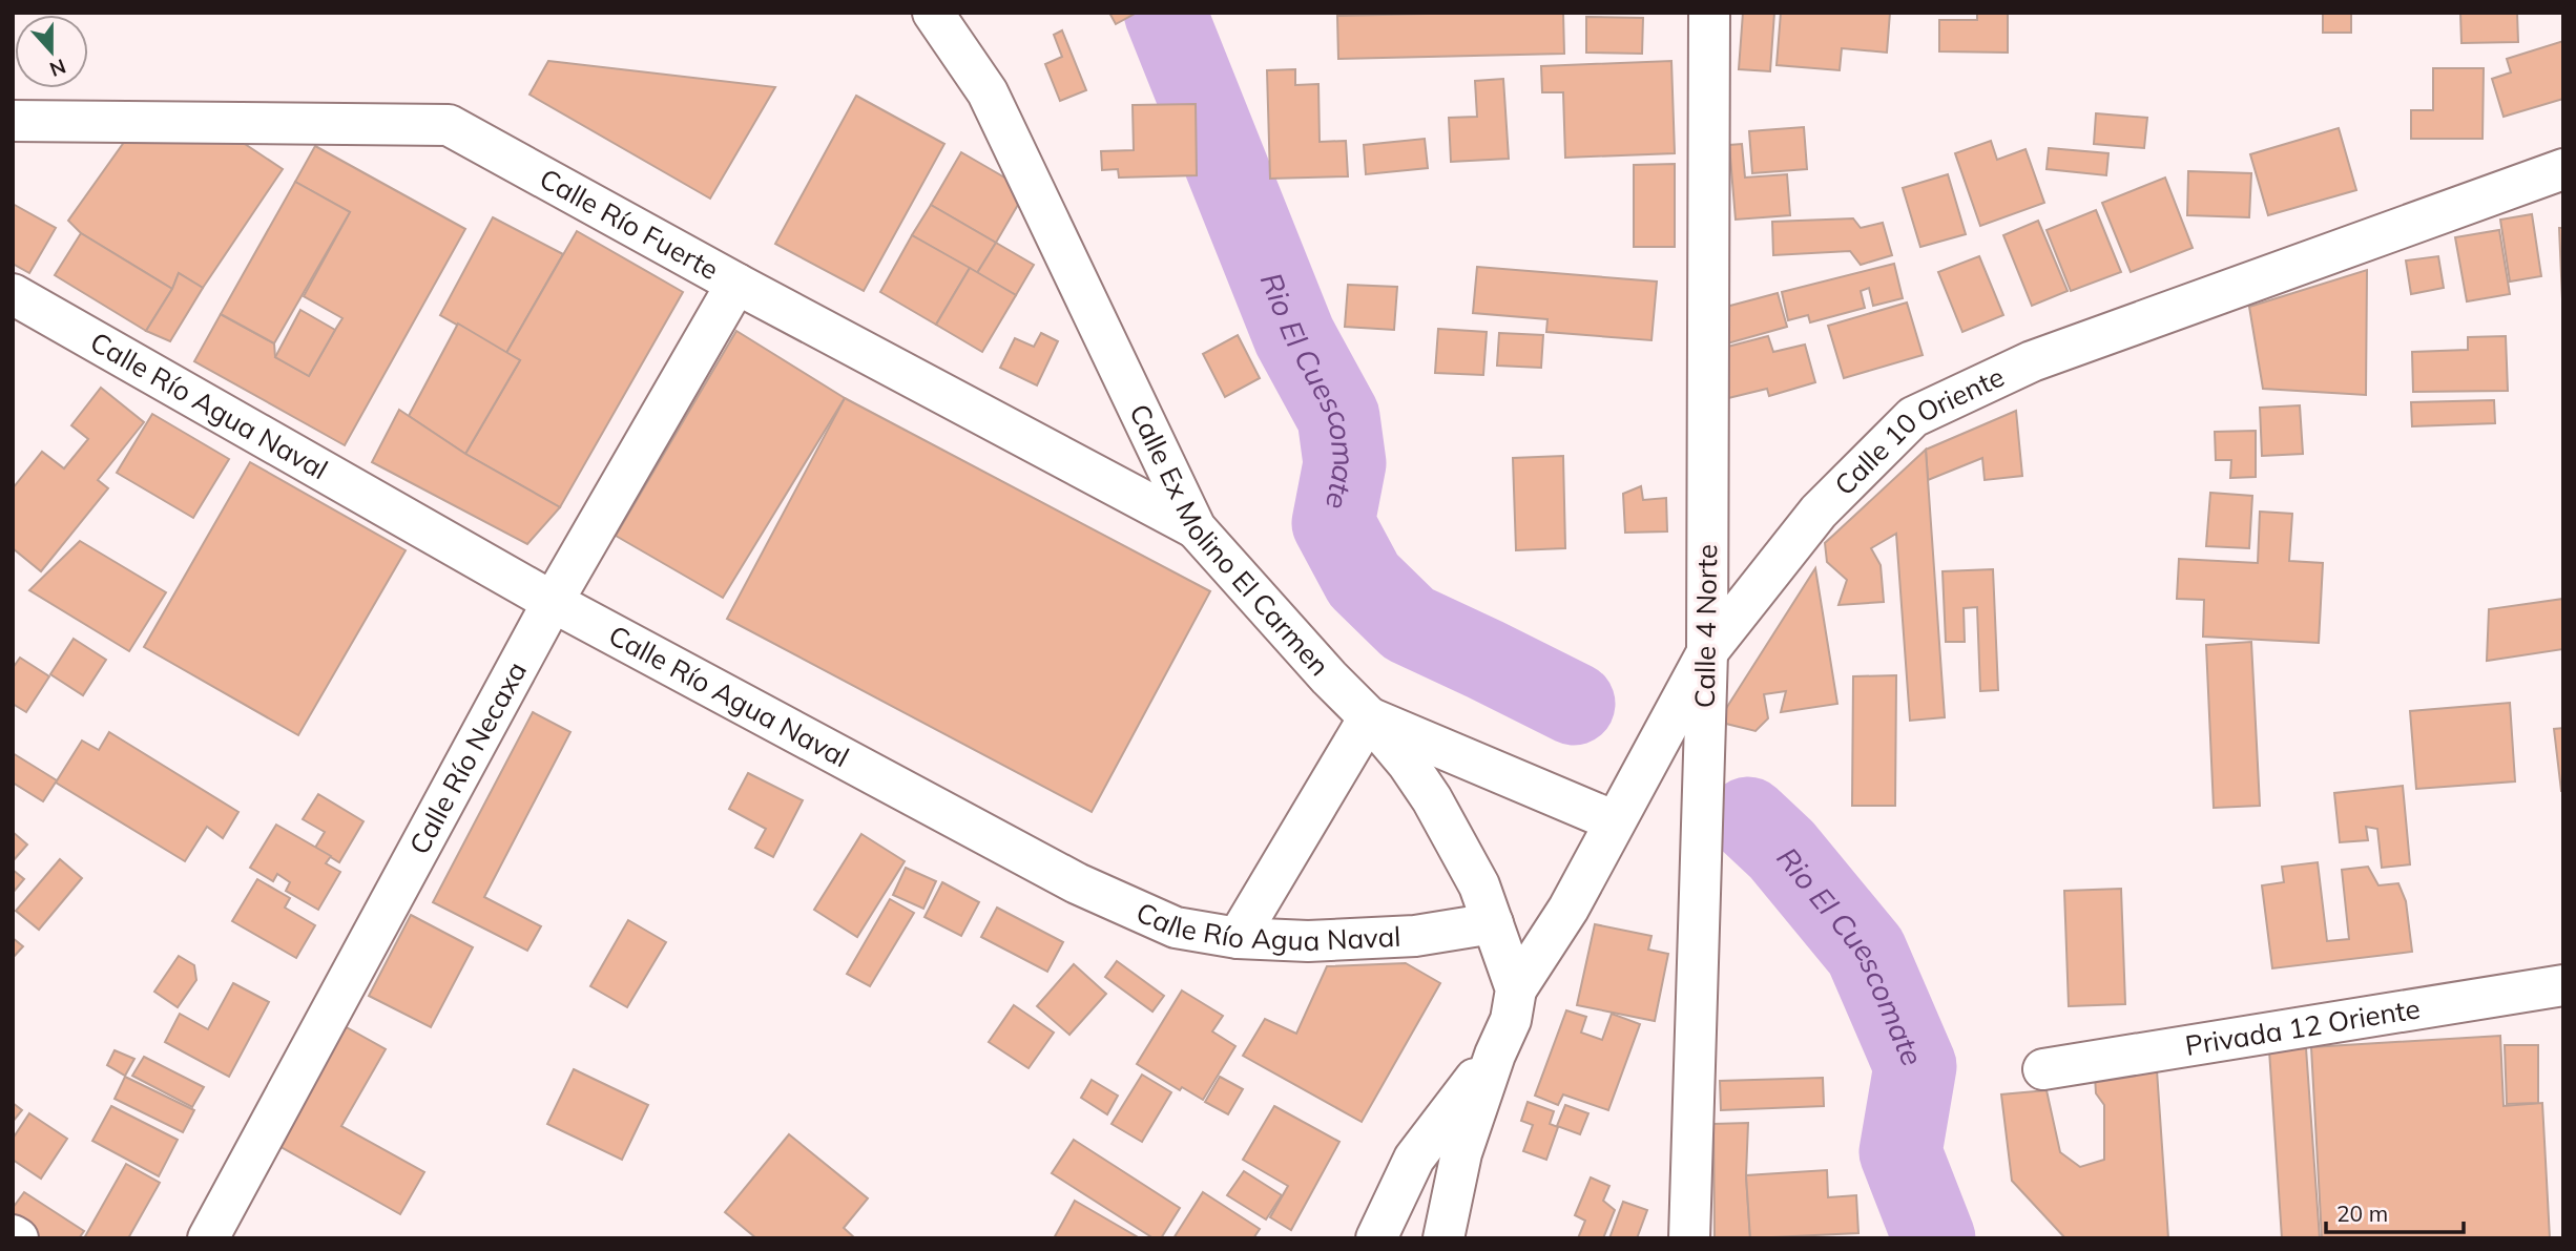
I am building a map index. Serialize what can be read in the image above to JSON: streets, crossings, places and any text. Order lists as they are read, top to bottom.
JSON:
{
  "streets": {
    "street": [
      "Calle Río Fuerte",
      "Calle Río Agua Naval",
      "Calle 10 Oriente",
      "Calle Ex Molino El Carmen",
      "Calle 4 Norte",
      "Calle Río Necaxa",
      "Privada 12 Oriente"
    ]
  },
  "crossings": [
    ["Calle Río Fuerte", "Calle Ex Molino El Carmen"],
    ["Calle Río Fuerte", "Calle Río Necaxa"],
    ["Calle Río Agua Naval", "Calle Ex Molino El Carmen"],
    ["Calle Río Agua Naval", "Calle Río Necaxa"],
    ["Calle 10 Oriente", "Calle Ex Molino El Carmen"],
    ["Calle 10 Oriente", "Calle 4 Norte"]
  ],
  "water": ["Rio El Cuescomate"],
  "scale_bar": "20 m",
  "north": "bottom"
}
